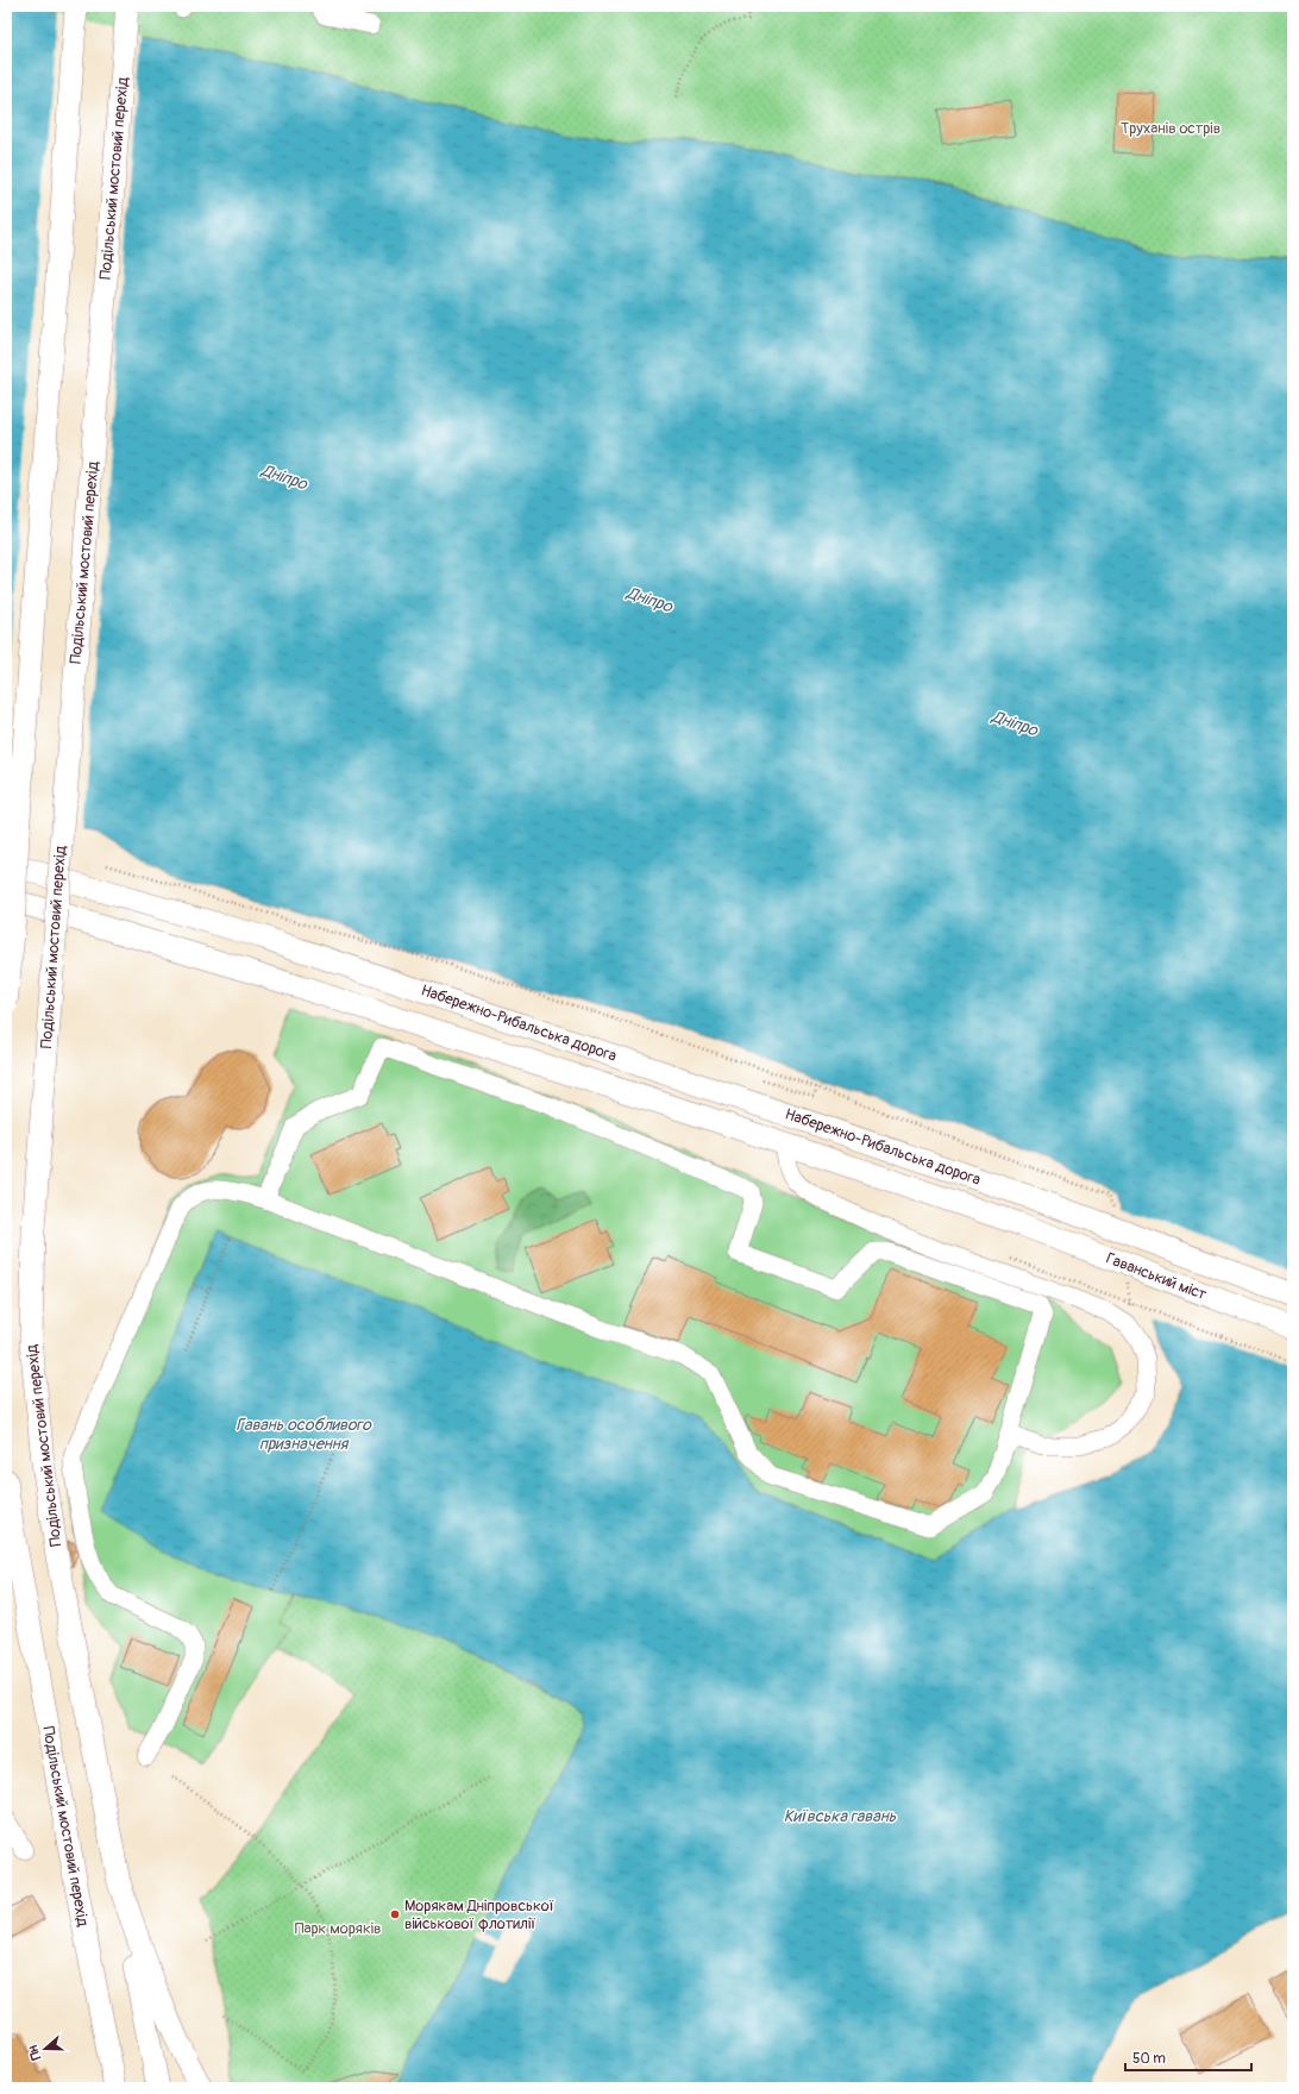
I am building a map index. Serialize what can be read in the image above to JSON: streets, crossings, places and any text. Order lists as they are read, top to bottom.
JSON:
{
  "streets": {
    "main road": ["Подільський мостовий перехід", "Набережно-Рибальська дорога", "Гаванський міст"]
  },
  "crossings": [
    ["Набережно-Рибальська дорога", "Гаванський міст"]
  ],
  "water": ["Дніпро", "Гавань особливого призначення", "Київська гавань"],
  "parks": ["Труханів острів", "Парк моряків"],
  "places": ["Морякам Дніпровської військової флотилії"],
  "scale_bar": "50 m",
  "north": "left"
}
